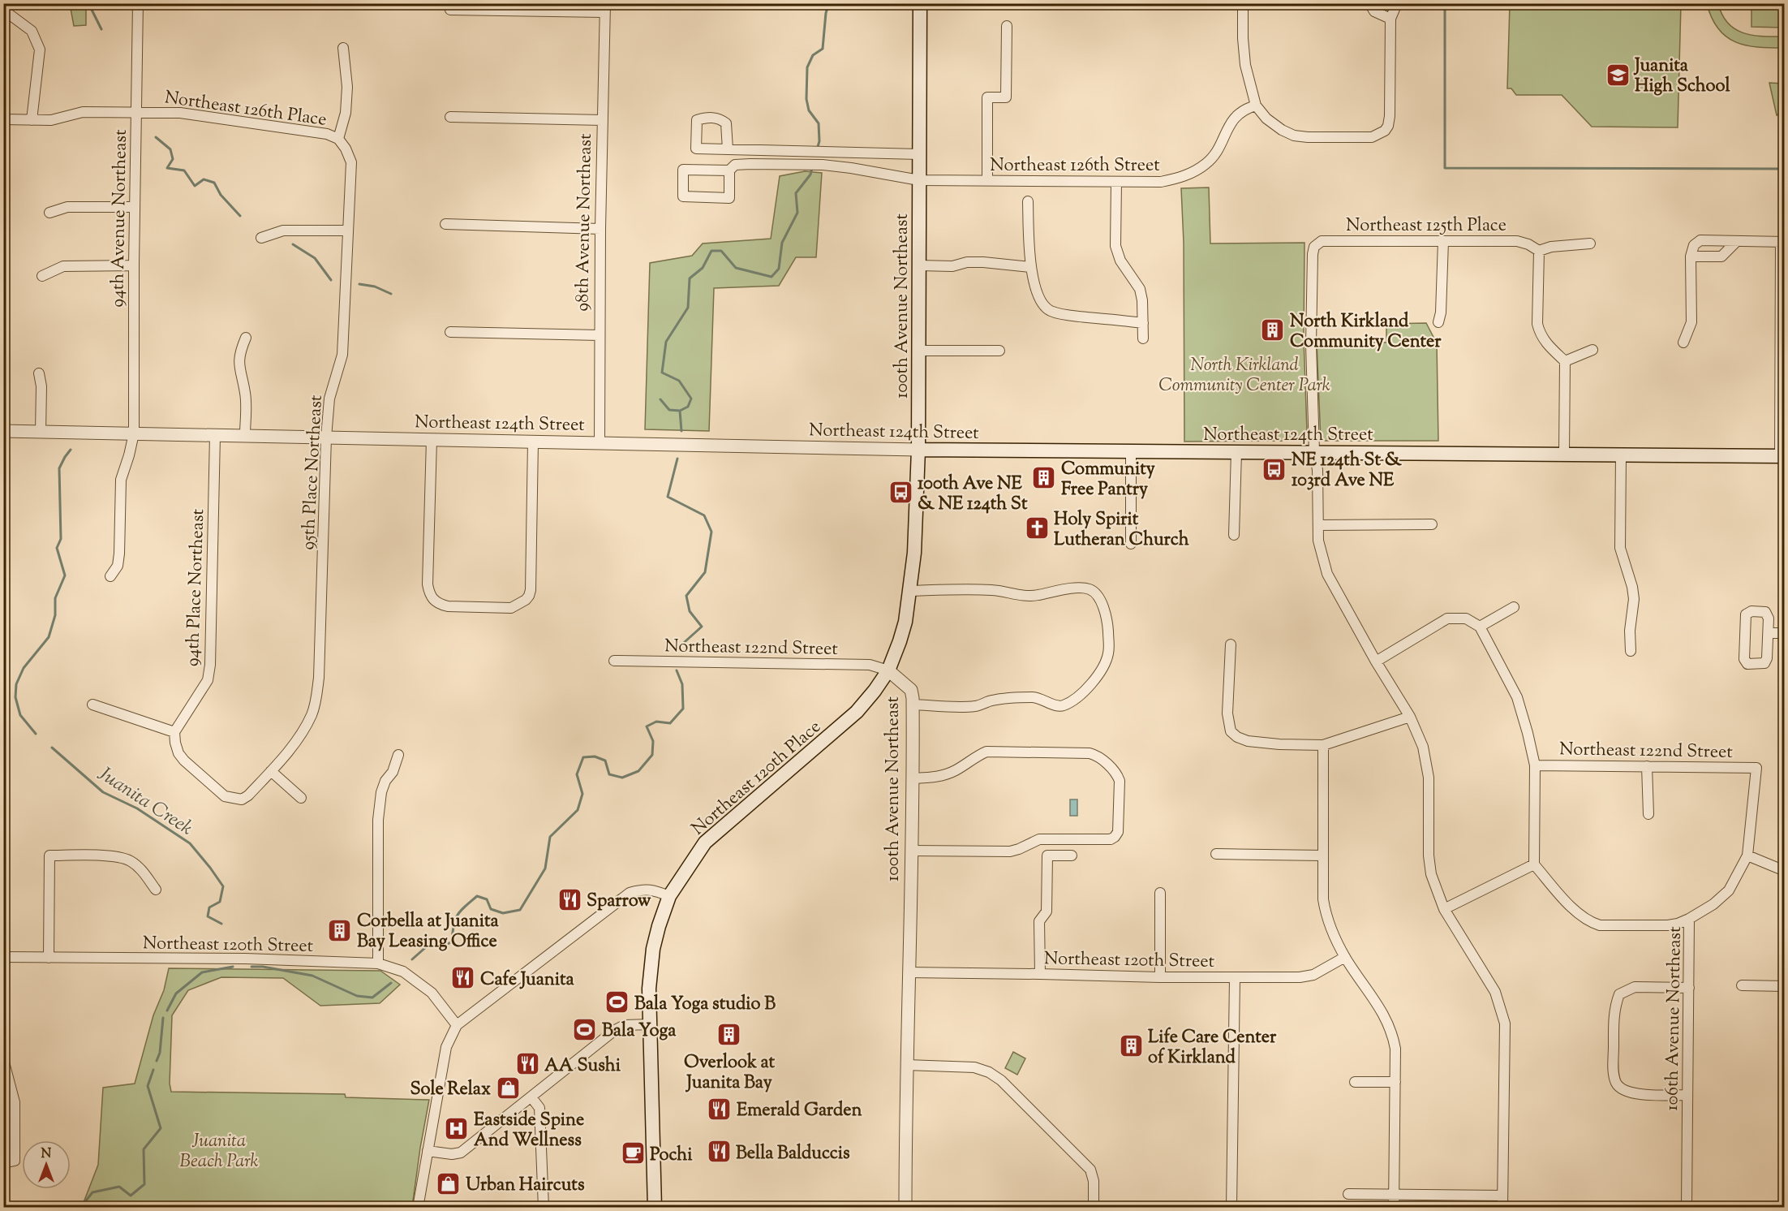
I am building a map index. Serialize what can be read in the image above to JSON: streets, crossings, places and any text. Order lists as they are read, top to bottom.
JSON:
{
  "streets": {
    "main road": ["100th Avenue Northeast", "Northeast 124th Street", "Northeast 120th Place"],
    "street": [
      "Northeast 126th Place",
      "Northeast 126th Street",
      "94th Avenue Northeast",
      "98th Avenue Northeast",
      "Northeast 125th Place",
      "95th Place Northeast",
      "94th Place Northeast",
      "Northeast 122nd Street",
      "Northeast 120th Street",
      "106th Avenue Northeast"
    ]
  },
  "crossings": [
    ["Northeast 126th Place", "94th Avenue Northeast"],
    ["Northeast 126th Place", "95th Place Northeast"],
    ["Northeast 126th Street", "100th Avenue Northeast"],
    ["94th Avenue Northeast", "Northeast 124th Street"],
    ["98th Avenue Northeast", "Northeast 124th Street"],
    ["Northeast 125th Place", "Northeast 124th Street"],
    ["100th Avenue Northeast", "Northeast 124th Street"],
    ["100th Avenue Northeast", "Northeast 122nd Street"],
    ["100th Avenue Northeast", "Northeast 120th Place"],
    ["100th Avenue Northeast", "Northeast 120th Street"],
    ["Northeast 124th Street", "95th Place Northeast"],
    ["Northeast 124th Street", "94th Place Northeast"],
    ["95th Place Northeast", "94th Place Northeast"],
    ["Northeast 122nd Street", "Northeast 120th Place"],
    ["Northeast 122nd Street", "106th Avenue Northeast"]
  ],
  "water": ["Juanita Creek"],
  "parks": ["North Kirkland Community Center Park", "Juanita Beach Park"],
  "places": {
    "school or university": ["Juanita High School"],
    "building": [
      "North Kirkland Community Center",
      "Community Free Pantry",
      "Corbella at Juanita Bay Leasing Office",
      "Overlook at Juanita Bay",
      "Life Care Center of Kirkland"
    ],
    "bus stop": ["NE 124th St & 103rd Ave NE", "100th Ave NE & NE 124th St"],
    "church": ["Holy Spirit Lutheran Church"],
    "restaurant": [
      "Sparrow",
      "Cafe Juanita",
      "AA Sushi",
      "Emerald Garden",
      "Bella Balduccis"
    ],
    "sports": ["Bala Yoga studio B", "Bala Yoga"],
    "shop": ["Sole Relax", "Urban Haircuts"],
    "hospital": ["Eastside Spine And Wellness"],
    "cafe": ["Pochi"]
  },
  "north": "top"
}
